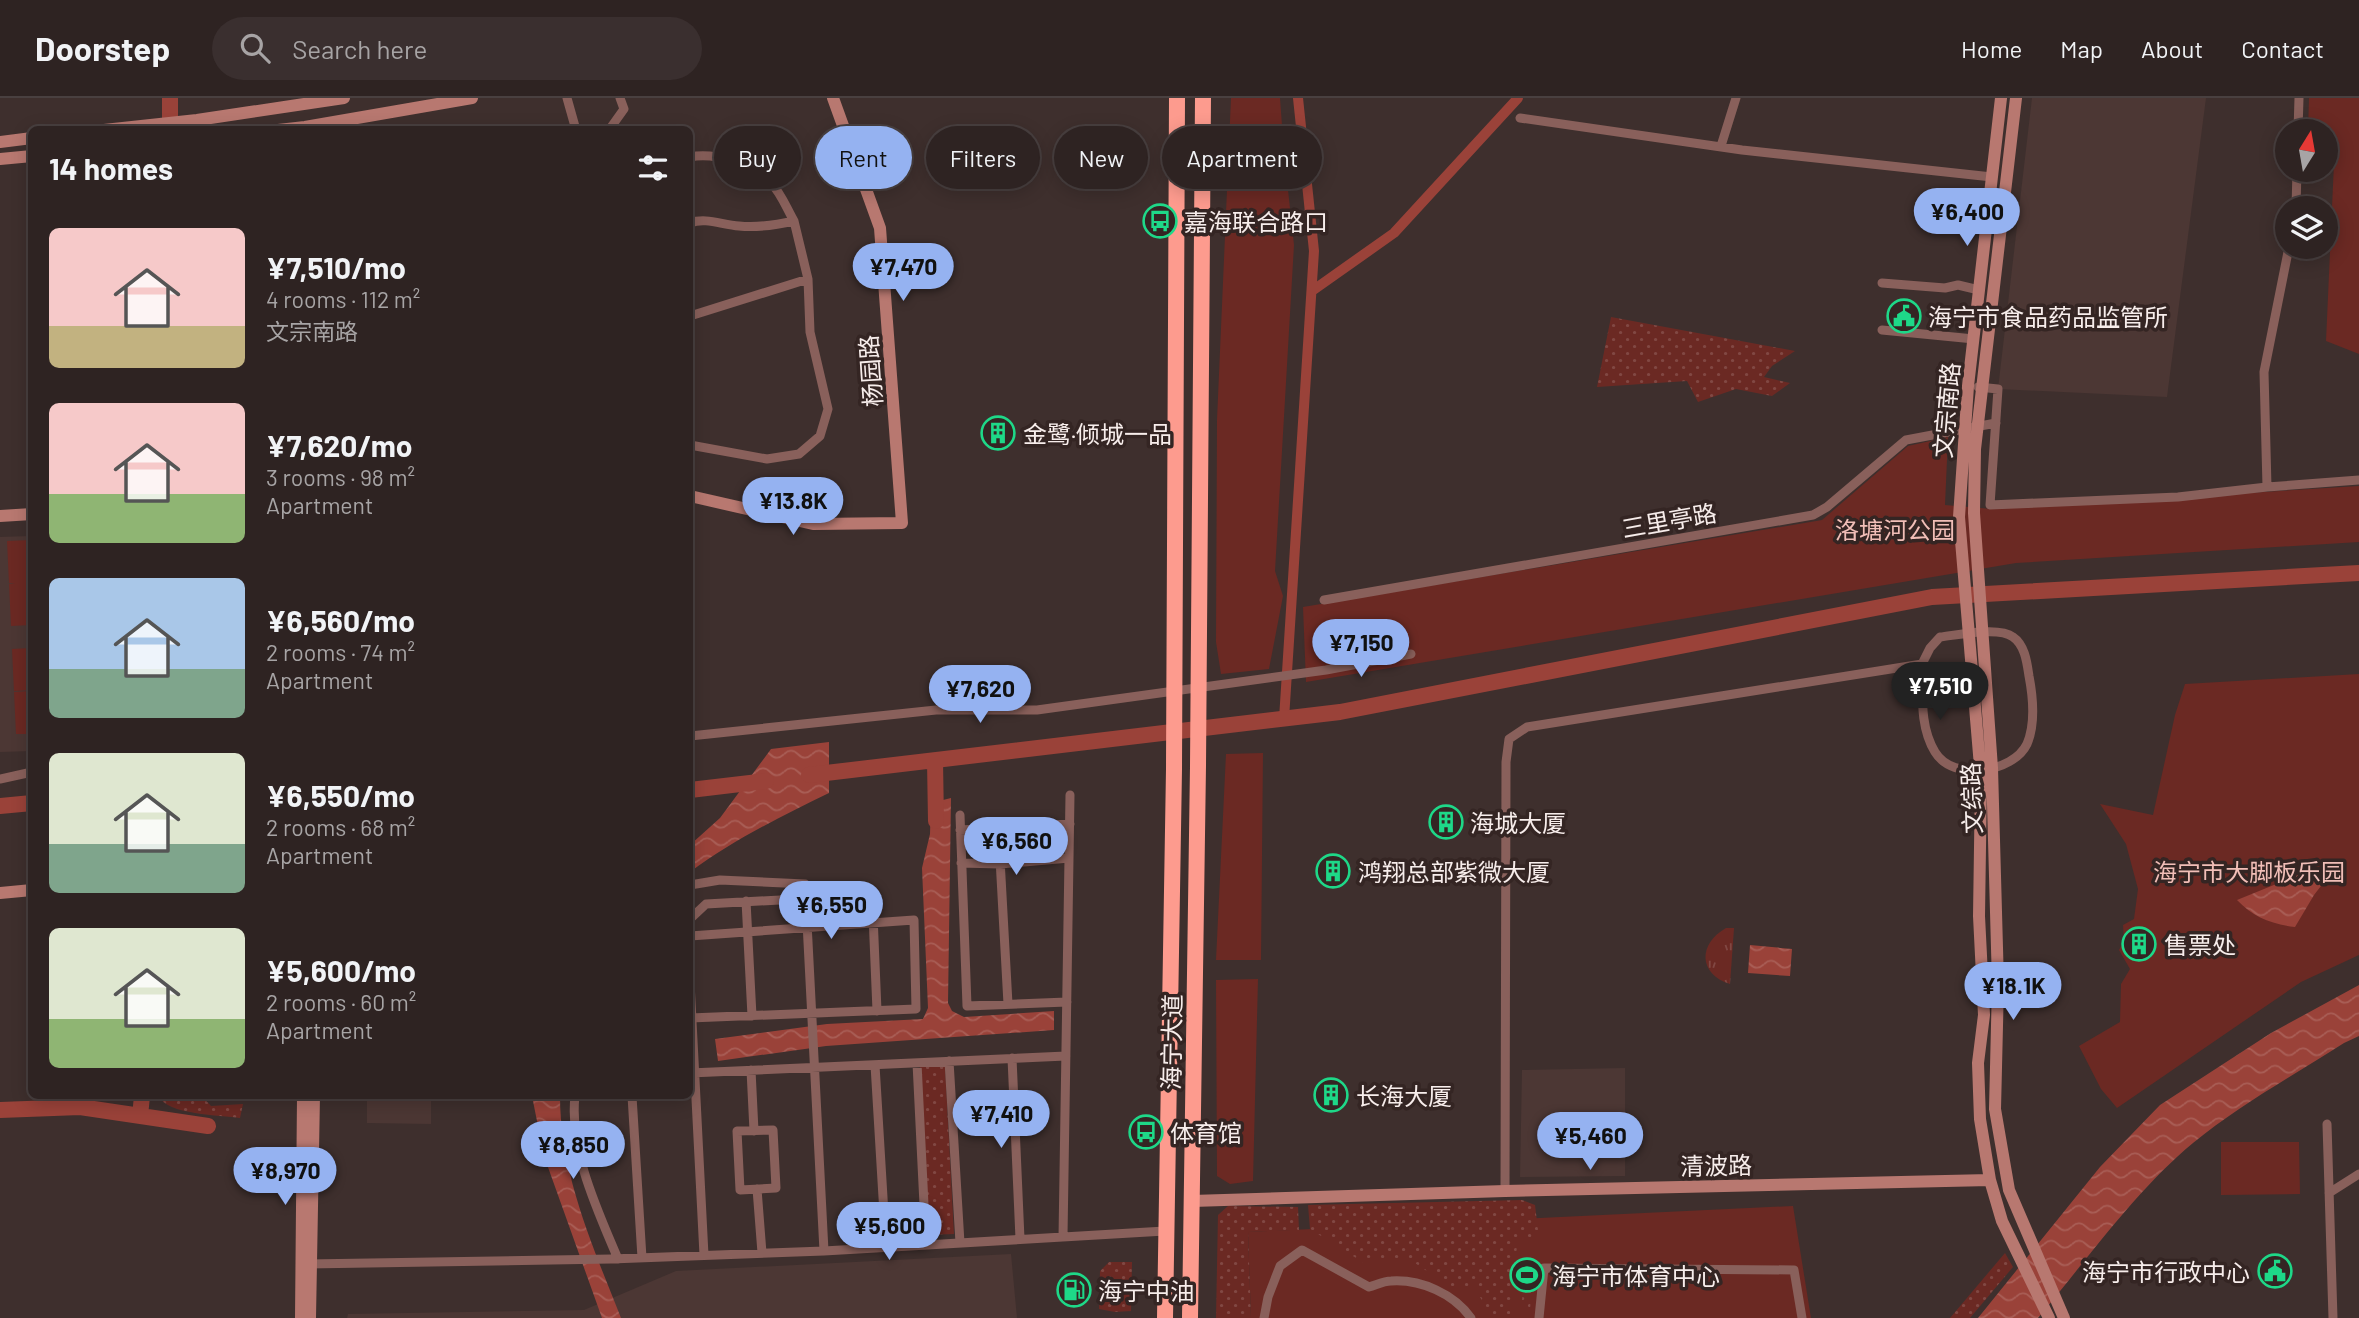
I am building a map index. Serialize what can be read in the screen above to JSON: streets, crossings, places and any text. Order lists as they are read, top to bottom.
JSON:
{
  "streets": {
    "highway": ["海宁大道"],
    "main road": [
      "杨园路",
      "文宗南路",
      "文综路",
      "清波路"
    ],
    "street": ["三里亭路"]
  },
  "crossings": [
    ["文宗南路", "文综路"],
    ["海宁大道", "清波路"]
  ],
  "parks": ["洛塘河公园", "海宁市大脚板乐园"],
  "places": {
    "bus stop": ["嘉海联合路口", "体育馆"],
    "public building": ["海宁市食品药品监管所", "海宁市行政中心"],
    "building": [
      "金鹭·倾城一品",
      "海城大厦",
      "鸿翔总部紫微大厦",
      "售票处",
      "长海大厦"
    ],
    "sports": ["海宁市体育中心"],
    "fuel station": ["海宁中油"]
  },
  "north": "top",
  "page": {
    "header": "Doorstep",
    "search": "Search here",
    "nav": [
      "Home",
      "Map",
      "About",
      "Contact"
    ],
    "chip": [
      "Buy",
      "Rent",
      "Filters",
      "New",
      "Apartment"
    ],
    "heading": "14 homes",
    "price": [
      "¥6,400",
      "¥7,470",
      "¥13.8K",
      "¥7,150",
      "¥7,510",
      "¥7,620",
      "¥6,560",
      "¥6,550",
      "¥18.1K",
      "¥7,410",
      "¥5,460",
      "¥8,850",
      "¥8,970",
      "¥5,600"
    ],
    "list": [
      {
        "name": "¥7,510/mo",
        "note": "4 rooms · 112 m² · 文宗南路"
      },
      {
        "name": "¥7,620/mo",
        "note": "3 rooms · 98 m² · Apartment"
      },
      {
        "name": "¥6,560/mo",
        "note": "2 rooms · 74 m² · Apartment"
      },
      {
        "name": "¥6,550/mo",
        "note": "2 rooms · 68 m² · Apartment"
      },
      {
        "name": "¥5,600/mo",
        "note": "2 rooms · 60 m² · Apartment"
      }
    ]
  }
}
